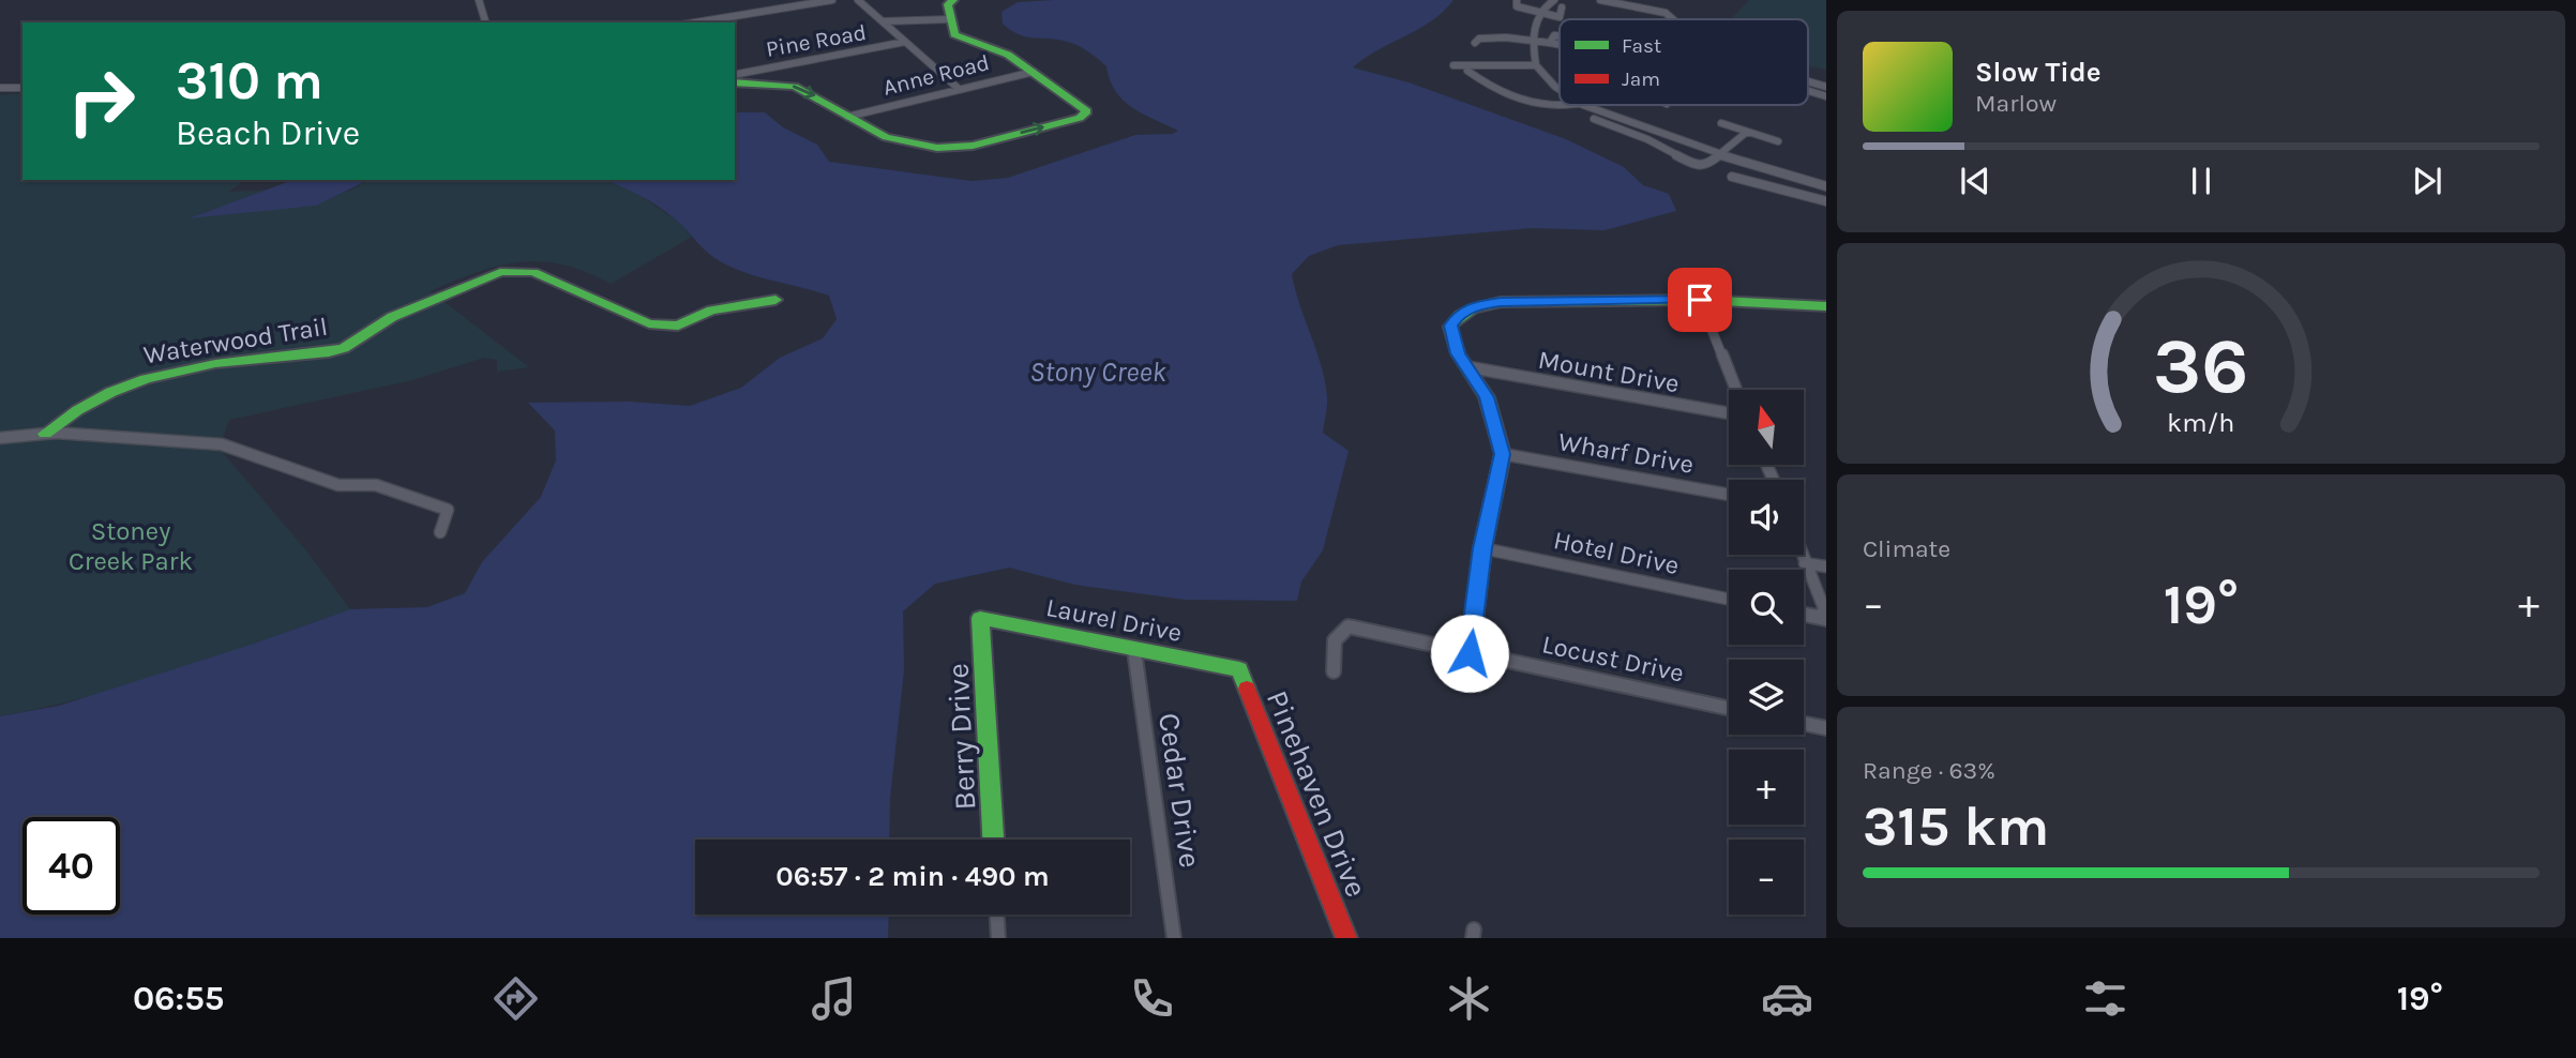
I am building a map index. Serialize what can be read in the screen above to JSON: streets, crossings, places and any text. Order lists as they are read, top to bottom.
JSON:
{
  "streets": {
    "street": [
      "Pine Road",
      "Anne Road",
      "Waterwood Trail",
      "Mount Drive",
      "Wharf Drive",
      "Hotel Drive",
      "Laurel Drive",
      "Locust Drive",
      "Berry Drive",
      "Cedar Drive",
      "Pinehaven Drive"
    ]
  },
  "crossings": [
    ["Laurel Drive", "Berry Drive"],
    ["Laurel Drive", "Cedar Drive"],
    ["Laurel Drive", "Pinehaven Drive"]
  ],
  "water": ["Stony Creek"],
  "parks": ["Stoney Creek Park"],
  "legend": ["Fast", "Jam"],
  "north": "top",
  "page": {
    "turn": ["310 m", "Beach Drive"],
    "song": ["Slow Tide", "Marlow"],
    "map_buttons": ["+", "−"],
    "tile": [
      "Climate",
      ["Range · 63%", "315 km"]
    ],
    "heat": ["−", "19°", "+"],
    "limit": "40",
    "trip": "06:57 · 2 min · 490 m",
    "tabs": ["06:55", "19°"],
    "gauge": ["36", "km/h"]
  }
}
